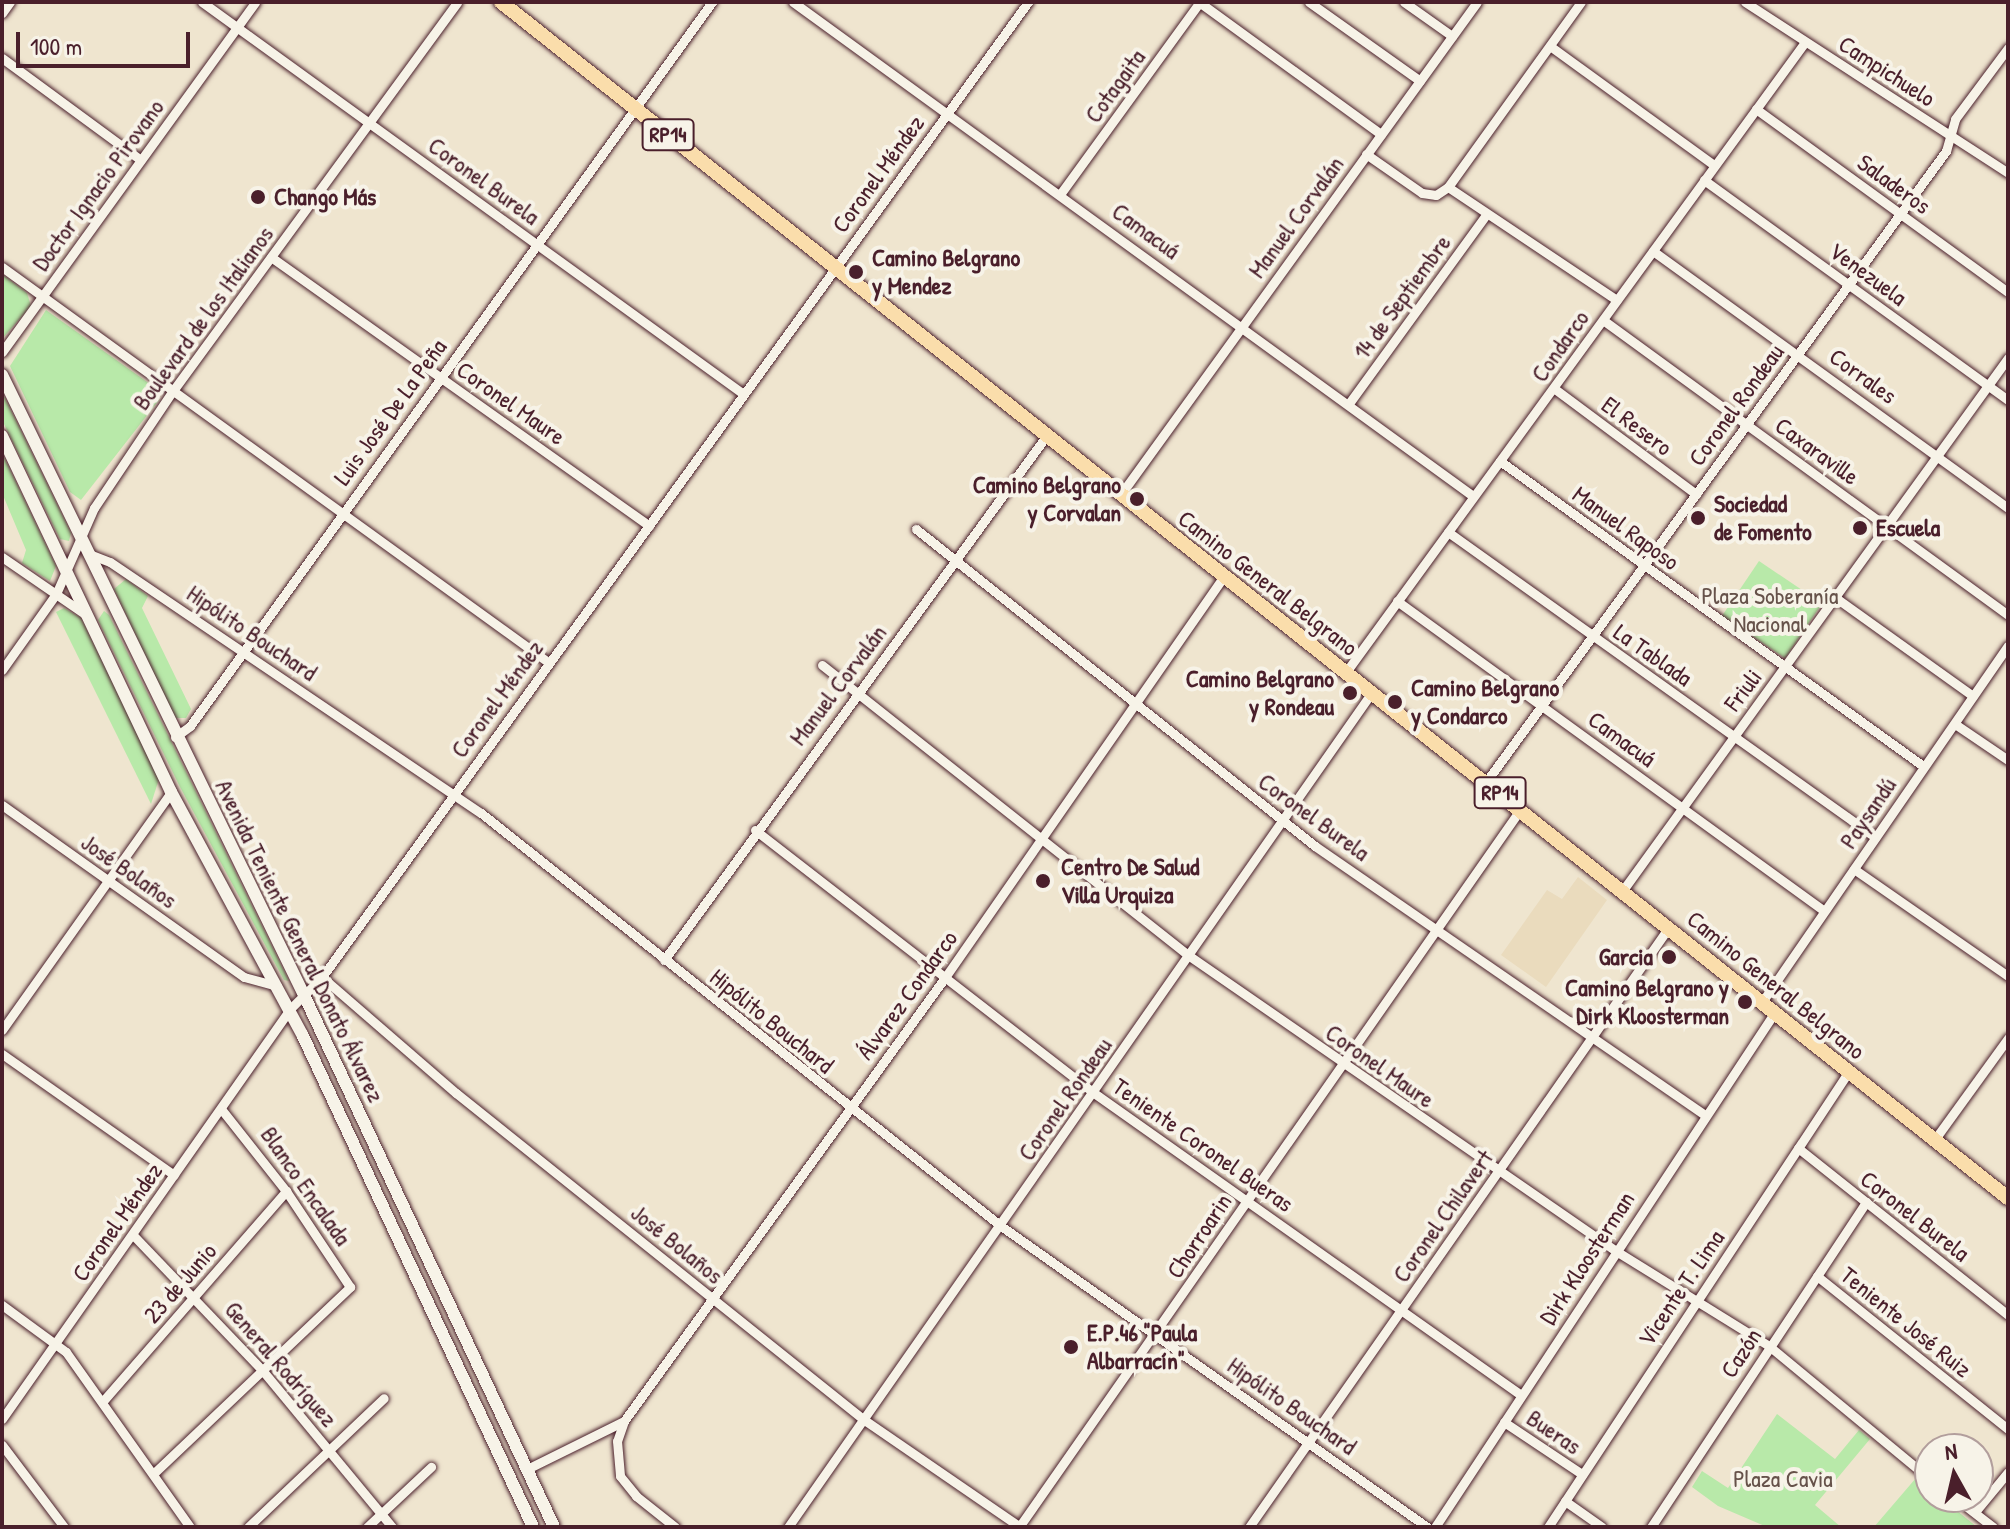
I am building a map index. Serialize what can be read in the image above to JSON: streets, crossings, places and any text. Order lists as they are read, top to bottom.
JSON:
{
  "streets": {
    "main road": ["RP14", "Camino General Belgrano", "Avenida Teniente General Donato Álvarez"],
    "street": [
      "Campichuelo",
      "Cotagaita",
      "Coronel Méndez",
      "Coronel Burela",
      "Saladeros",
      "Doctor Ignacio Pirovano",
      "Manuel Corvalán",
      "Camacuá",
      "Venezuela",
      "14 de Septiembre",
      "Boulevard de los Italianos",
      "Condarco",
      "Corrales",
      "Coronel Maure",
      "Coronel Rondeau",
      "Luis José De La Peña",
      "El Resero",
      "Caxaraville",
      "Manuel Raposo",
      "Hipólito Bouchard",
      "La Tablada",
      "Friuli",
      "Paysandú",
      "José Bolaños",
      "Álvarez Condarco",
      "Teniente Coronel Bueras",
      "Blanco Encalada",
      "Coronel Chilavert",
      "Chorroarin",
      "Dirk Kloosterman",
      "23 de Junio",
      "Vicente T. Lima",
      "Teniente José Ruiz",
      "Cazón",
      "General Rodríguez",
      "Bueras"
    ]
  },
  "crossings": [
    ["Campichuelo", "Condarco"],
    ["Campichuelo", "Coronel Rondeau"],
    ["Cotagaita", "Camacuá"],
    ["Coronel Méndez", "Coronel Burela"],
    ["Coronel Méndez", "Camacuá"],
    ["Coronel Méndez", "Coronel Maure"],
    ["Coronel Méndez", "Camino General Belgrano"],
    ["Coronel Méndez", "Hipólito Bouchard"],
    ["Coronel Méndez", "José Bolaños"],
    ["Coronel Méndez", "Avenida Teniente General Donato Álvarez"],
    ["Coronel Méndez", "Blanco Encalada"],
    ["Coronel Méndez", "General Rodríguez"],
    ["Coronel Burela", "Doctor Ignacio Pirovano"],
    ["Coronel Burela", "Manuel Corvalán"],
    ["Coronel Burela", "Boulevard de los Italianos"],
    ["Coronel Burela", "Coronel Rondeau"],
    ["Coronel Burela", "Luis José De La Peña"],
    ["Coronel Burela", "Álvarez Condarco"],
    ["Coronel Burela", "Coronel Chilavert"],
    ["Coronel Burela", "Chorroarin"],
    ["Coronel Burela", "Dirk Kloosterman"],
    ["Coronel Burela", "Vicente T. Lima"],
    ["Coronel Burela", "Cazón"],
    ["Saladeros", "Condarco"],
    ["Saladeros", "Coronel Rondeau"],
    ["Manuel Corvalán", "Camacuá"],
    ["Manuel Corvalán", "Coronel Maure"],
    ["Manuel Corvalán", "Camino General Belgrano"],
    ["Manuel Corvalán", "Hipólito Bouchard"],
    ["Manuel Corvalán", "Teniente Coronel Bueras"],
    ["Camacuá", "14 de Septiembre"],
    ["Camacuá", "Condarco"],
    ["Camacuá", "Coronel Rondeau"],
    ["Camacuá", "Friuli"],
    ["Camacuá", "Paysandú"],
    ["Venezuela", "Condarco"],
    ["Venezuela", "Coronel Rondeau"],
    ["Venezuela", "Friuli"],
    ["Boulevard de los Italianos", "Coronel Maure"],
    ["Boulevard de los Italianos", "Avenida Teniente General Donato Álvarez"],
    ["Condarco", "Corrales"],
    ["Condarco", "El Resero"],
    ["Condarco", "Caxaraville"],
    ["Condarco", "Manuel Raposo"],
    ["Condarco", "Camino General Belgrano"],
    ["Condarco", "La Tablada"],
    ["Corrales", "Coronel Rondeau"],
    ["Corrales", "Friuli"],
    ["Coronel Maure", "Coronel Rondeau"],
    ["Coronel Maure", "Luis José De La Peña"],
    ["Coronel Maure", "Álvarez Condarco"],
    ["Coronel Maure", "Coronel Chilavert"],
    ["Coronel Maure", "Chorroarin"],
    ["Coronel Maure", "Dirk Kloosterman"],
    ["Coronel Maure", "Vicente T. Lima"],
    ["Coronel Maure", "Cazón"],
    ["Coronel Rondeau", "El Resero"],
    ["Coronel Rondeau", "Caxaraville"],
    ["Coronel Rondeau", "Manuel Raposo"],
    ["Coronel Rondeau", "Camino General Belgrano"],
    ["Coronel Rondeau", "Hipólito Bouchard"],
    ["Coronel Rondeau", "La Tablada"],
    ["Coronel Rondeau", "José Bolaños"],
    ["Coronel Rondeau", "Teniente Coronel Bueras"],
    ["Luis José De La Peña", "Camino General Belgrano"],
    ["Luis José De La Peña", "Hipólito Bouchard"],
    ["Luis José De La Peña", "Avenida Teniente General Donato Álvarez"],
    ["Caxaraville", "Friuli"],
    ["Manuel Raposo", "Friuli"],
    ["Manuel Raposo", "Paysandú"],
    ["Camino General Belgrano", "Friuli"],
    ["Camino General Belgrano", "Paysandú"],
    ["Camino General Belgrano", "Álvarez Condarco"],
    ["Camino General Belgrano", "Coronel Chilavert"],
    ["Camino General Belgrano", "Chorroarin"],
    ["Camino General Belgrano", "Dirk Kloosterman"],
    ["Camino General Belgrano", "Vicente T. Lima"],
    ["Hipólito Bouchard", "Avenida Teniente General Donato Álvarez"],
    ["Hipólito Bouchard", "Álvarez Condarco"],
    ["Hipólito Bouchard", "Coronel Chilavert"],
    ["Hipólito Bouchard", "Chorroarin"],
    ["La Tablada", "Friuli"],
    ["La Tablada", "Paysandú"],
    ["José Bolaños", "Avenida Teniente General Donato Álvarez"],
    ["José Bolaños", "Álvarez Condarco"],
    ["José Bolaños", "Chorroarin"],
    ["Avenida Teniente General Donato Álvarez", "Álvarez Condarco"],
    ["Álvarez Condarco", "Teniente Coronel Bueras"],
    ["Teniente Coronel Bueras", "Coronel Chilavert"],
    ["Teniente Coronel Bueras", "Chorroarin"],
    ["Teniente Coronel Bueras", "Dirk Kloosterman"],
    ["Blanco Encalada", "23 de Junio"],
    ["Blanco Encalada", "General Rodríguez"],
    ["Dirk Kloosterman", "Bueras"],
    ["23 de Junio", "General Rodríguez"],
    ["Vicente T. Lima", "Bueras"],
    ["Teniente José Ruiz", "Cazón"]
  ],
  "parks": ["Plaza Soberanía Nacional", "Plaza Cavia"],
  "places": [
    "Chango Más",
    "Camino Belgrano y Mendez",
    "Camino Belgrano y Corvalan",
    "Sociedad de Fomento",
    "Escuela",
    "Camino Belgrano y Rondeau",
    "Camino Belgrano y Condarco",
    "Centro De Salud Villa Urquiza",
    "Garcia",
    "Camino Belgrano y Dirk Kloosterman",
    "E.P.46 \"Paula Albarracín\""
  ],
  "scale_bar": "100 m",
  "north": "top"
}
